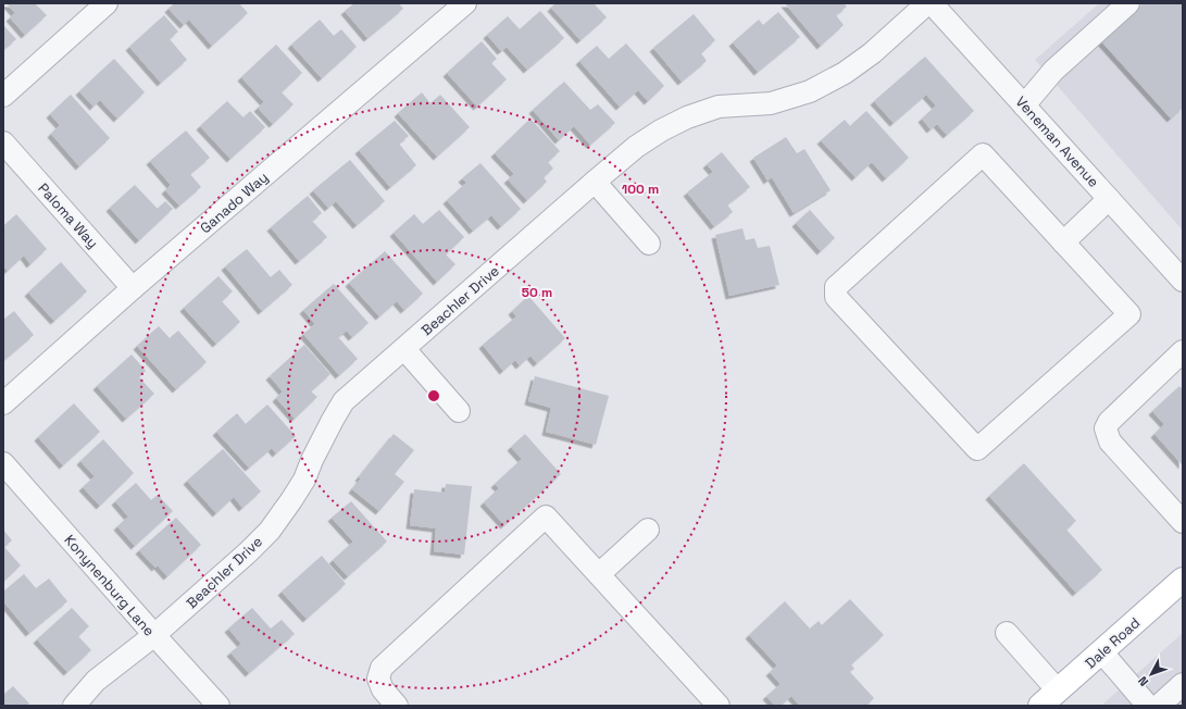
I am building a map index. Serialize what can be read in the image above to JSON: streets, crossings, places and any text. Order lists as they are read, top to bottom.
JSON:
{
  "streets": {
    "main road": ["Dale Road"],
    "street": [
      "Veneman Avenue",
      "Ganado Way",
      "Paloma Way",
      "Beachler Drive",
      "Konynenburg Lane"
    ]
  },
  "crossings": [
    ["Ganado Way", "Paloma Way"],
    ["Beachler Drive", "Konynenburg Lane"]
  ],
  "north": "bottom left",
  "rings": ["100 m", "50 m"]
}
